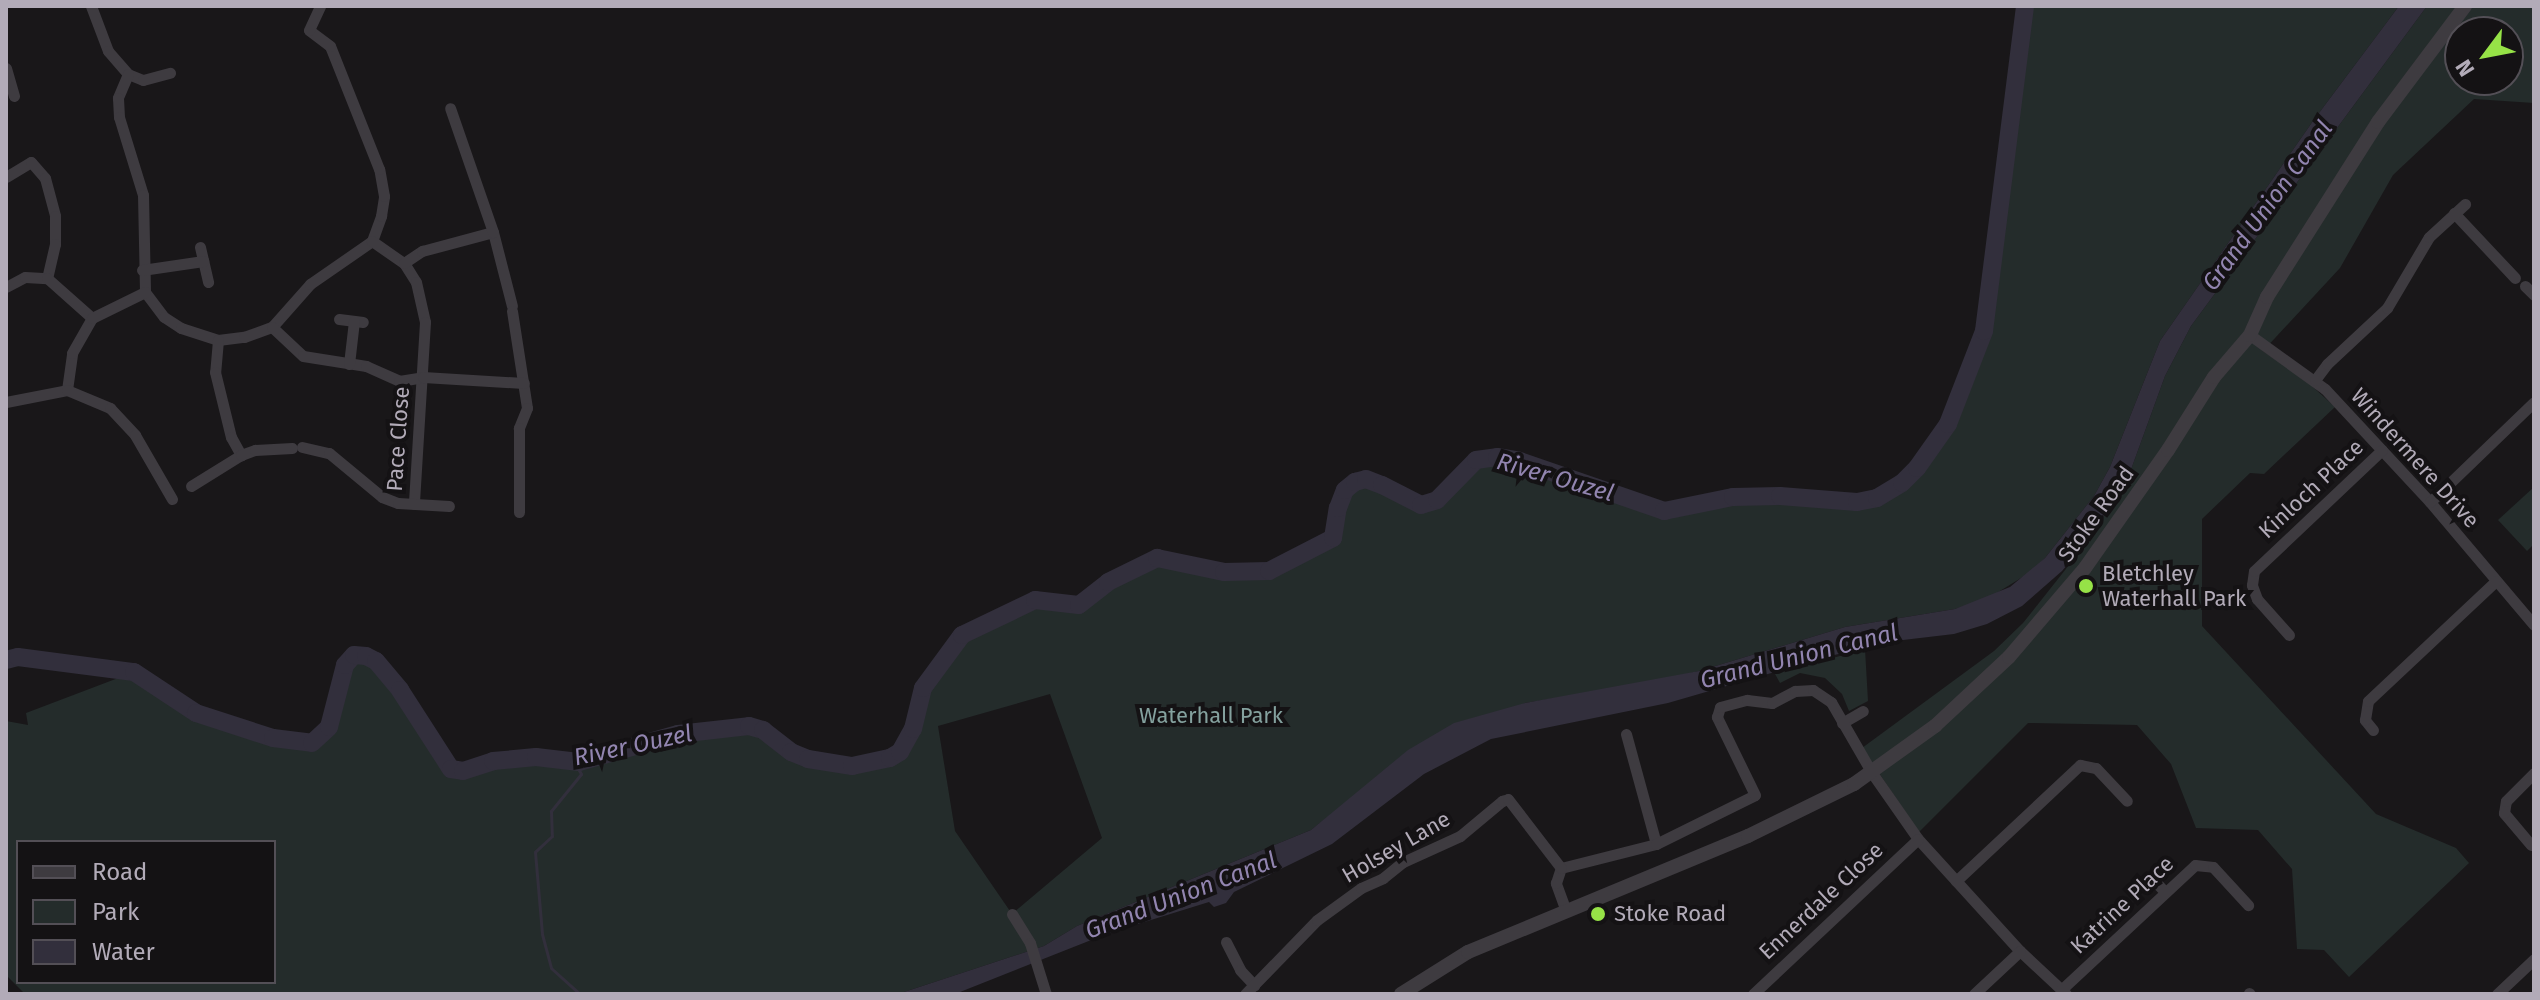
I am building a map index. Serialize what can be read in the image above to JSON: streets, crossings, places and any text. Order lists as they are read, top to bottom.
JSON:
{
  "streets": {
    "street": [
      "Pace Close",
      "Windermere Drive",
      "Kinloch Place",
      "Stoke Road",
      "Holsey Lane",
      "Ennerdale Close",
      "Katrine Place"
    ]
  },
  "crossings": [
    ["Windermere Drive", "Kinloch Place"],
    ["Windermere Drive", "Stoke Road"]
  ],
  "water": ["Grand Union Canal", "River Ouzel"],
  "parks": ["Waterhall Park"],
  "places": ["Bletchley Waterhall Park", "Stoke Road"],
  "legend": ["Road", "Park", "Water"],
  "north": "bottom left"
}
